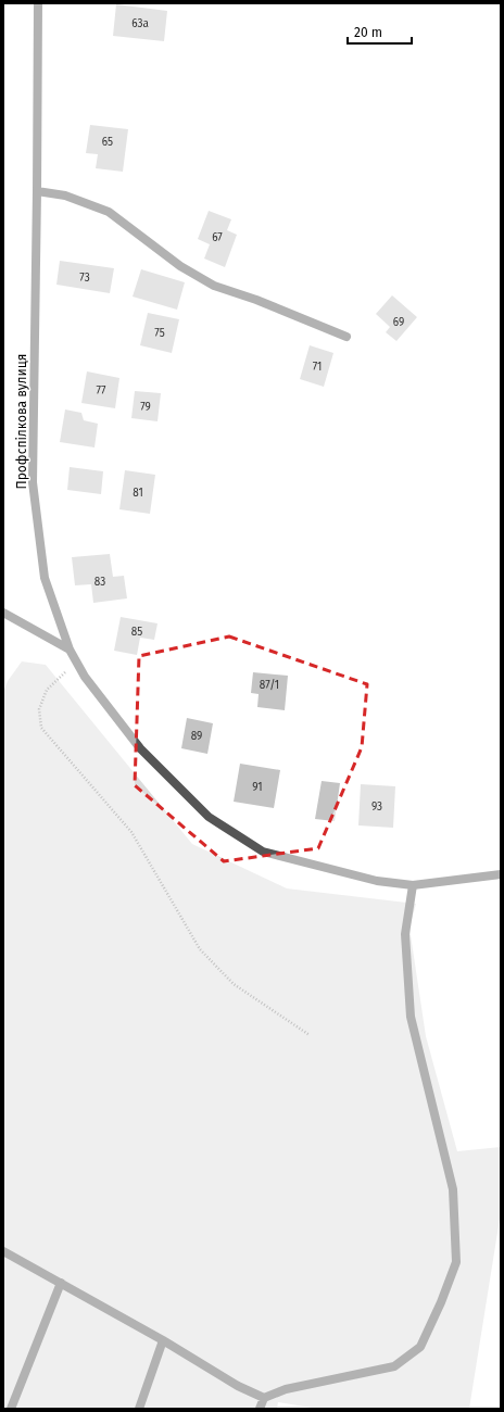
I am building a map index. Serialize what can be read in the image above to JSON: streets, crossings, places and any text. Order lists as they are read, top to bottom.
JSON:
{
  "streets": {
    "street": ["Профспілкова вулиця"]
  },
  "house_numbers": [
    "63а",
    "65",
    "67",
    "73",
    "69",
    "75",
    "71",
    "77",
    "79",
    "81",
    "83",
    "85",
    "87/1",
    "89",
    "91",
    "93"
  ],
  "scale_bar": "20 m"
}
